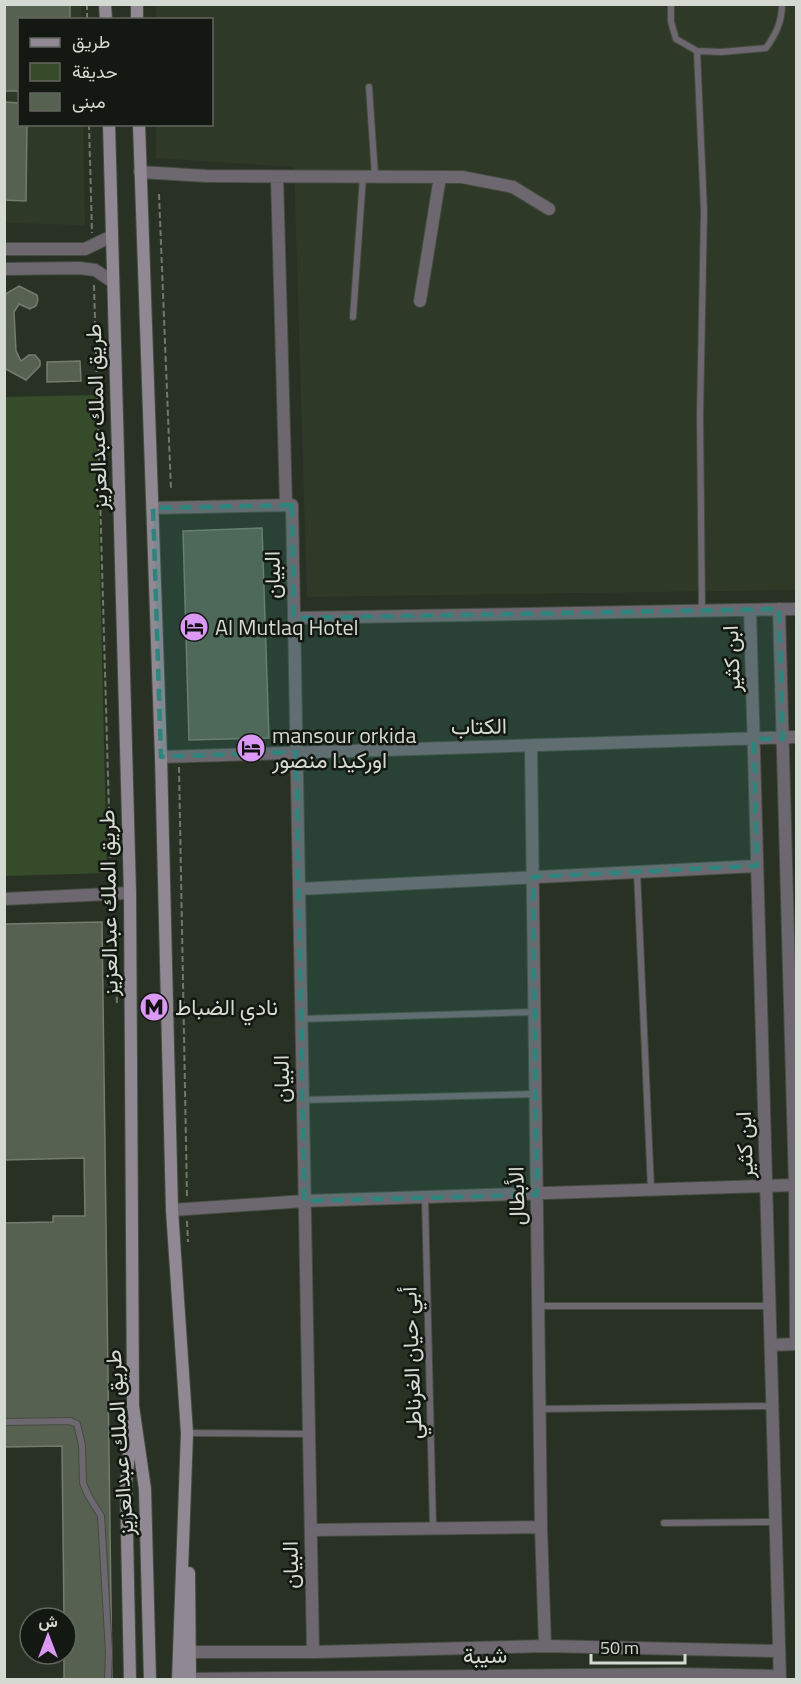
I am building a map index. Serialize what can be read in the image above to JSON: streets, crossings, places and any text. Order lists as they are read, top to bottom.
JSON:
{
  "streets": {
    "main road": ["طريق الملك عبدالعزيز"],
    "street": [
      "البيان",
      "ابن كثير",
      "الكتاب",
      "الأبطال",
      "شيبة"
    ],
    "lane": ["أبي حيان الغرناطي"]
  },
  "crossings": [
    ["البيان", "الكتاب"],
    ["البيان", "شيبة"],
    ["ابن كثير", "الكتاب"],
    ["ابن كثير", "شيبة"],
    ["الكتاب", "الأبطال"],
    ["الأبطال", "شيبة"]
  ],
  "places": {
    "hotel": ["Al Mutlaq Hotel", "mansour orkida اوركيدا منصور"],
    "metro station": ["نادي الضباط"]
  },
  "legend": ["طريق", "حديقة", "مبنى"],
  "scale_bar": "50 m",
  "north": "top"
}
